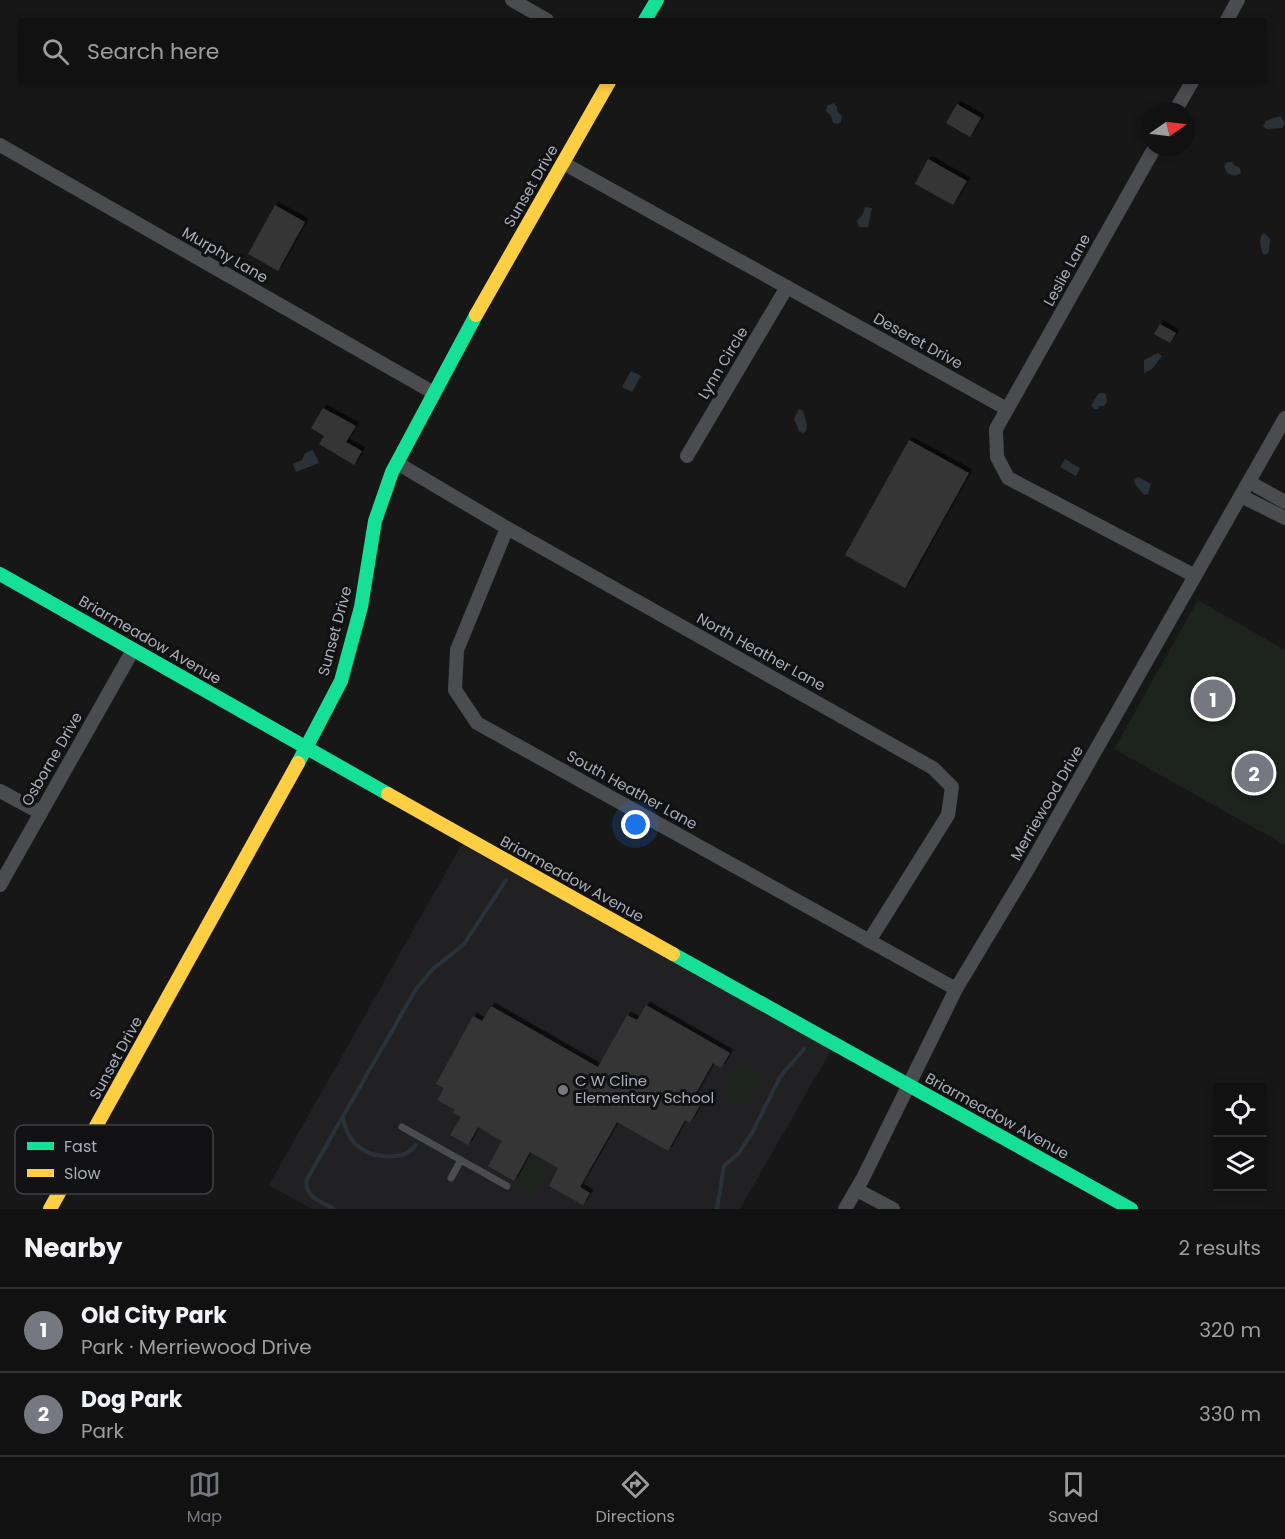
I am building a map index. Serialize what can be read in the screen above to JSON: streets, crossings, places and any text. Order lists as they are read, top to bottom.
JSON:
{
  "streets": {
    "street": [
      "Sunset Drive",
      "Murphy Lane",
      "Leslie Lane",
      "Deseret Drive",
      "Lynn Circle",
      "Briarmeadow Avenue",
      "North Heather Lane",
      "Osborne Drive",
      "South Heather Lane",
      "Merriewood Drive"
    ]
  },
  "crossings": [
    ["Sunset Drive", "Murphy Lane"],
    ["Sunset Drive", "Deseret Drive"],
    ["Sunset Drive", "Briarmeadow Avenue"],
    ["Sunset Drive", "North Heather Lane"],
    ["Leslie Lane", "Deseret Drive"],
    ["Deseret Drive", "Lynn Circle"],
    ["Briarmeadow Avenue", "Osborne Drive"],
    ["Briarmeadow Avenue", "Merriewood Drive"],
    ["North Heather Lane", "South Heather Lane"],
    ["South Heather Lane", "Merriewood Drive"]
  ],
  "places": ["C W Cline Elementary School"],
  "legend": ["Fast", "Slow"],
  "north": "right",
  "page": {
    "search": "Search here",
    "pins": ["1", "2"],
    "heading": ["Nearby", "2 results"],
    "list": [
      {
        "mark": "1",
        "name": "Old City Park",
        "note": "Park · Merriewood Drive",
        "value": "320 m"
      },
      {
        "mark": "2",
        "name": "Dog Park",
        "note": "Park",
        "value": "330 m"
      }
    ],
    "nav": ["Map", "Directions", "Saved"]
  }
}
